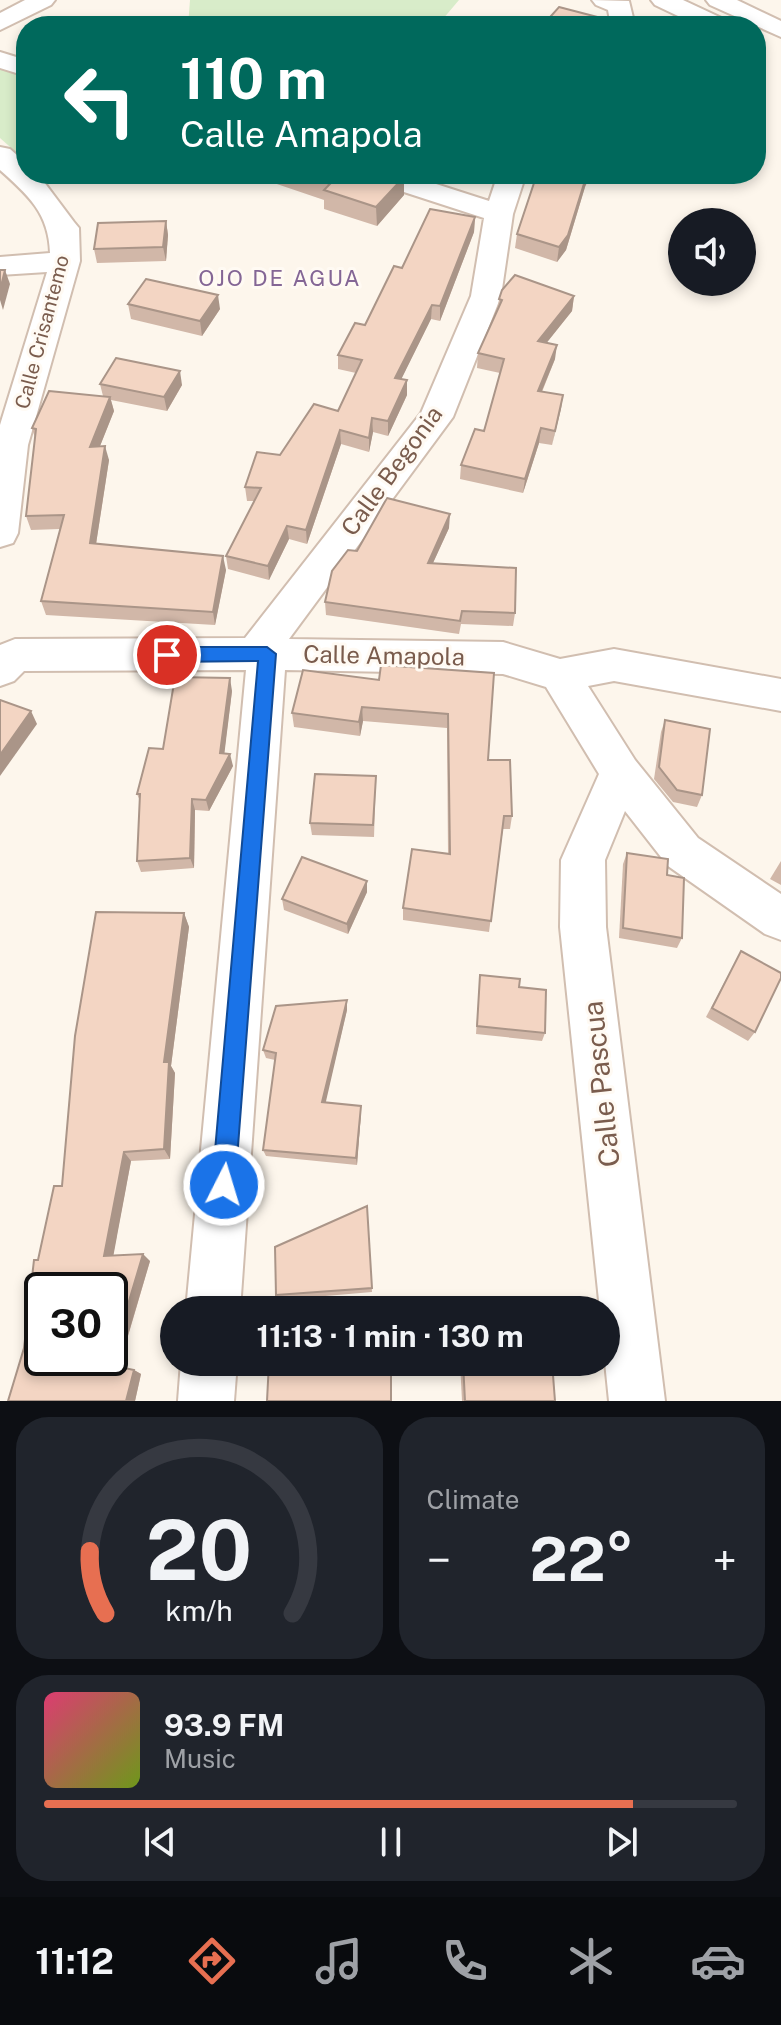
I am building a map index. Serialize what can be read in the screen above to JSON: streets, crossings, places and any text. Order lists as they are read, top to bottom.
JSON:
{
  "streets": {
    "street": [
      "Calle Crisantemo",
      "Calle Begonia",
      "Calle Amapola",
      "Calle Pascua"
    ]
  },
  "crossings": [
    ["Calle Begonia", "Calle Amapola"]
  ],
  "districts": ["OJO DE AGUA"],
  "page": {
    "turn": ["110 m", "Calle Amapola"],
    "limit": "30",
    "trip": "11:13 · 1 min · 130 m",
    "tile": "Climate",
    "heat": ["−", "22°", "+"],
    "song": ["93.9 FM", "Music"],
    "tabs": "11:12",
    "gauge": ["20", "km/h"]
  }
}
